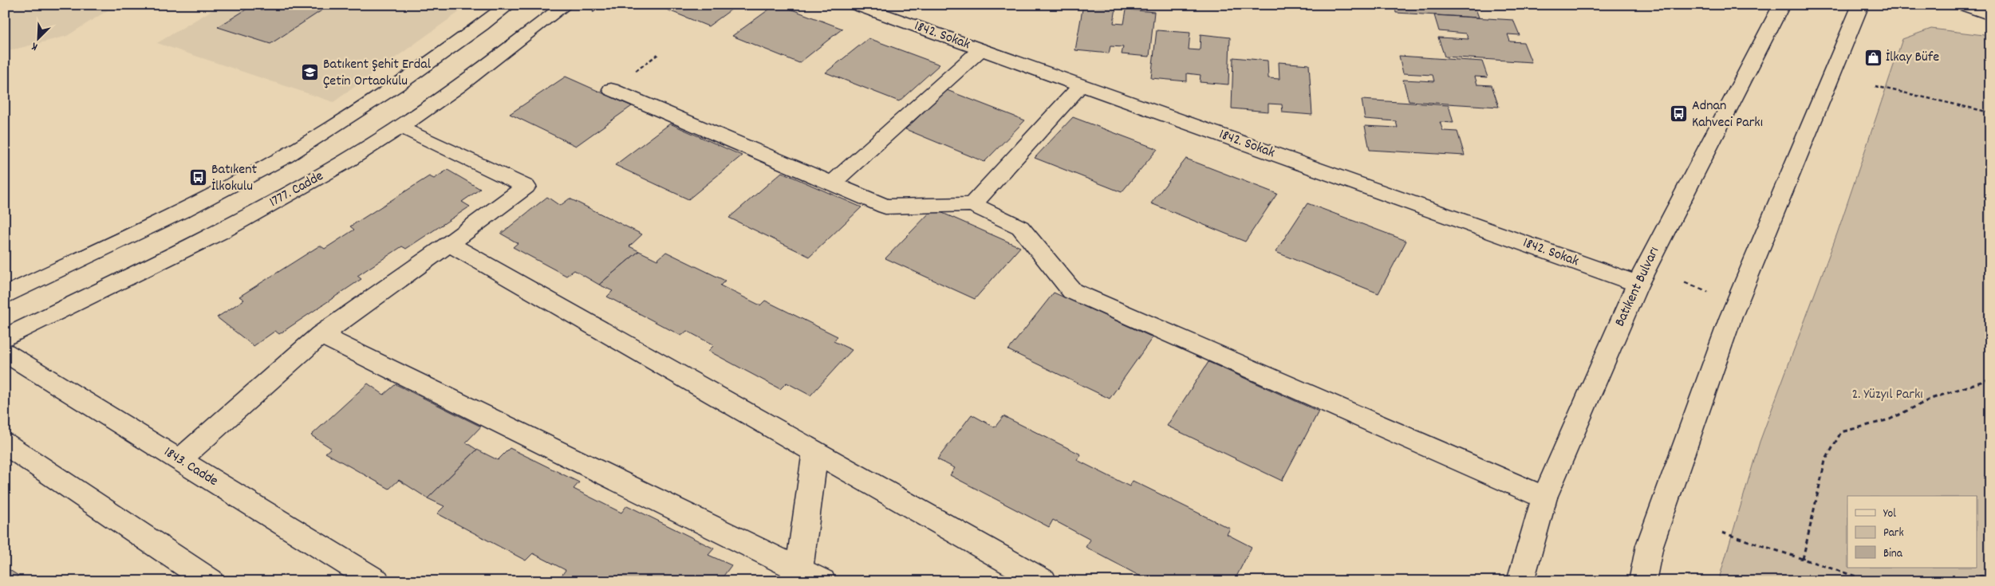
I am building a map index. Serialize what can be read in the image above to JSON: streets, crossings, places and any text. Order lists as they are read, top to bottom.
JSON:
{
  "streets": {
    "street": [
      "1842. Sokak",
      "1777. Cadde",
      "Batıkent Bulvarı",
      "1843. Cadde"
    ]
  },
  "crossings": [
    ["1842. Sokak", "Batıkent Bulvarı"]
  ],
  "parks": ["2. Yüzyıl Parkı"],
  "places": {
    "shop": ["İlkay Büfe"],
    "school or university": ["Batıkent Şehit Erdal Çetin Ortaokulu"],
    "bus stop": ["Adnan Kahveci Parkı", "Batıkent İlkokulu"]
  },
  "legend": ["Yol", "Park", "Bina"],
  "north": "bottom left"
}
